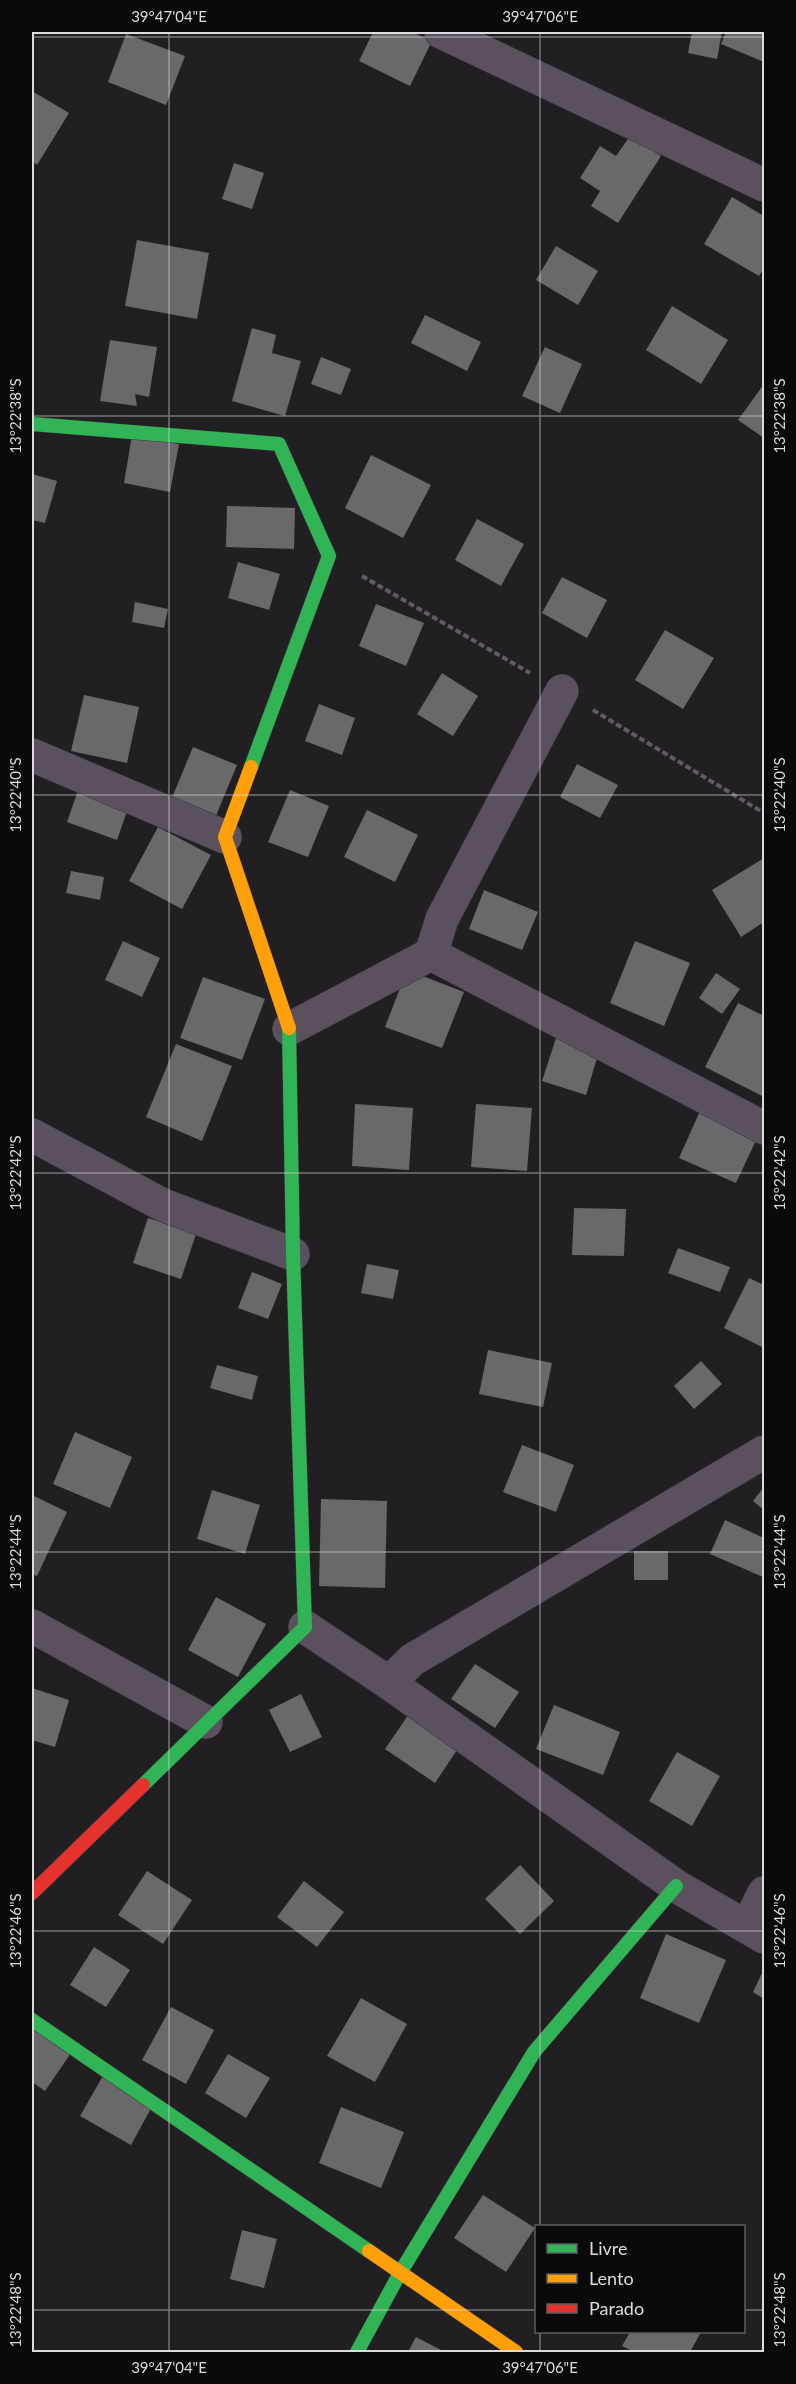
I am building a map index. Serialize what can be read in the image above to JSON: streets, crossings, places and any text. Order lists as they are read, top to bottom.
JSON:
{
  "legend": ["Livre", "Lento", "Parado"],
  "coordinates": [
    "39°47'04\"E",
    "39°47'06\"E",
    "13°22'38\"S",
    "13°22'40\"S",
    "13°22'42\"S",
    "13°22'44\"S",
    "13°22'46\"S",
    "13°22'48\"S"
  ]
}
